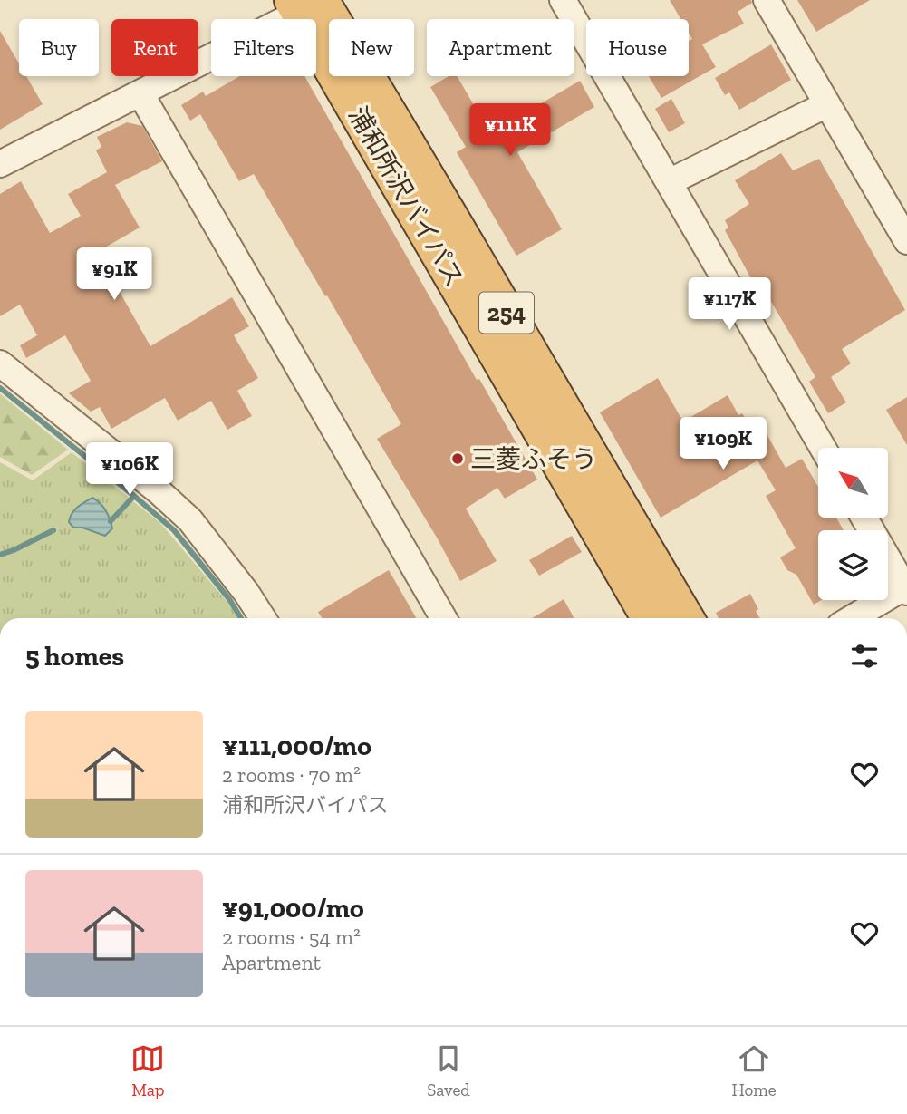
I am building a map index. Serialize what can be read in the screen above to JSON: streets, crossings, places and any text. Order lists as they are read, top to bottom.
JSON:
{
  "streets": {
    "highway": ["浦和所沢バイパス", "254"]
  },
  "places": ["三菱ふそう"],
  "north": "top left",
  "page": {
    "chip": [
      "Buy",
      "Rent",
      "Filters",
      "New",
      "Apartment",
      "House"
    ],
    "price": [
      "¥111K",
      "¥91K",
      "¥117K",
      "¥109K",
      "¥106K"
    ],
    "heading": "5 homes",
    "list": [
      {
        "name": "¥111,000/mo",
        "note": "2 rooms · 70 m² · 浦和所沢バイパス"
      },
      {
        "name": "¥91,000/mo",
        "note": "2 rooms · 54 m² · Apartment"
      }
    ],
    "tabs": ["Map", "Saved", "Home"]
  }
}
